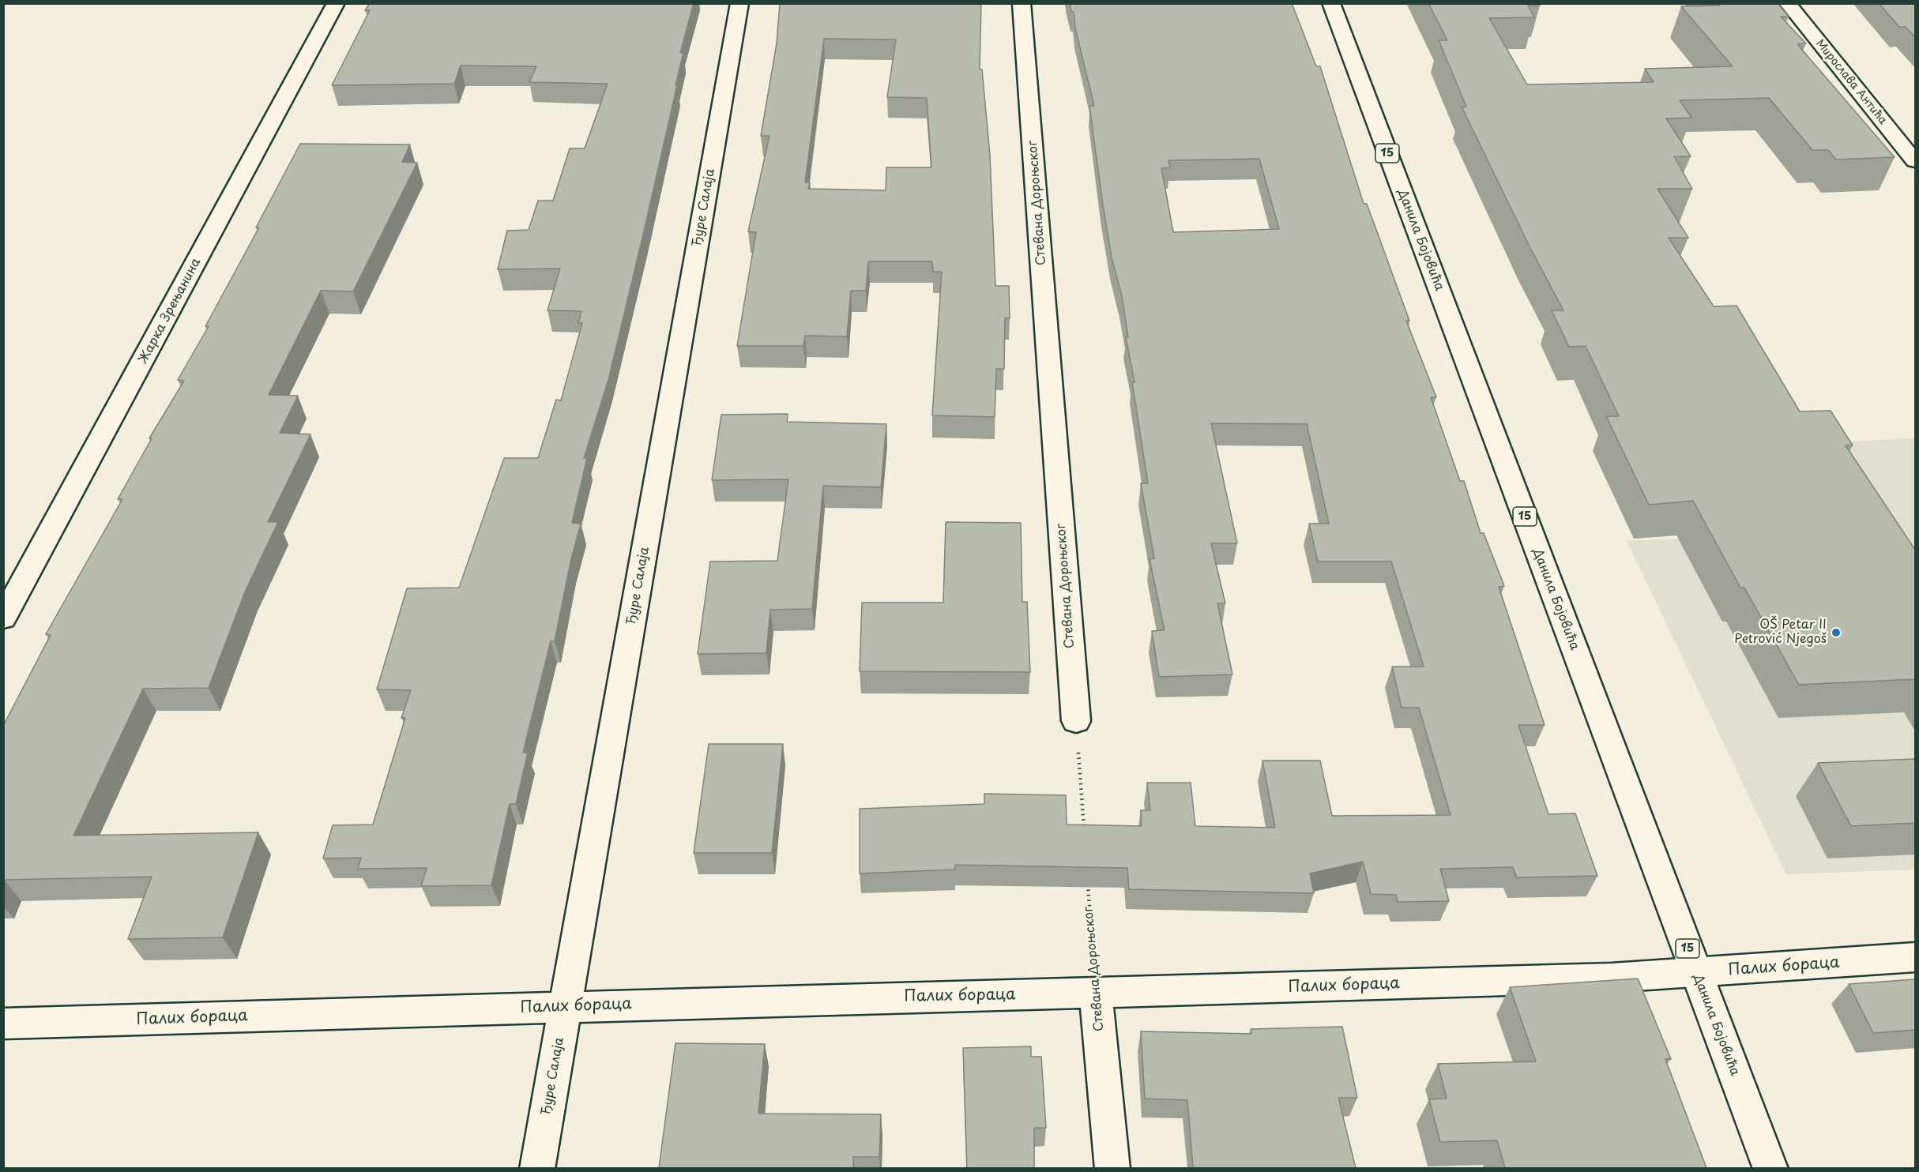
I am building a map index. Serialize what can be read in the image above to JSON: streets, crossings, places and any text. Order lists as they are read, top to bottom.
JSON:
{
  "streets": {
    "street": [
      "Мирослава Антића",
      "15",
      "Стевана Дороњског",
      "Ђуре Салаја",
      "Данила Бојовића",
      "Жарка Зрењанина",
      "Палих бораца"
    ]
  },
  "crossings": [
    ["Стевана Дороњског", "Палих бораца"],
    ["Ђуре Салаја", "Палих бораца"],
    ["Данила Бојовића", "Палих бораца"]
  ],
  "places": ["OŠ Petar II Petrović Njegoš"]
}
